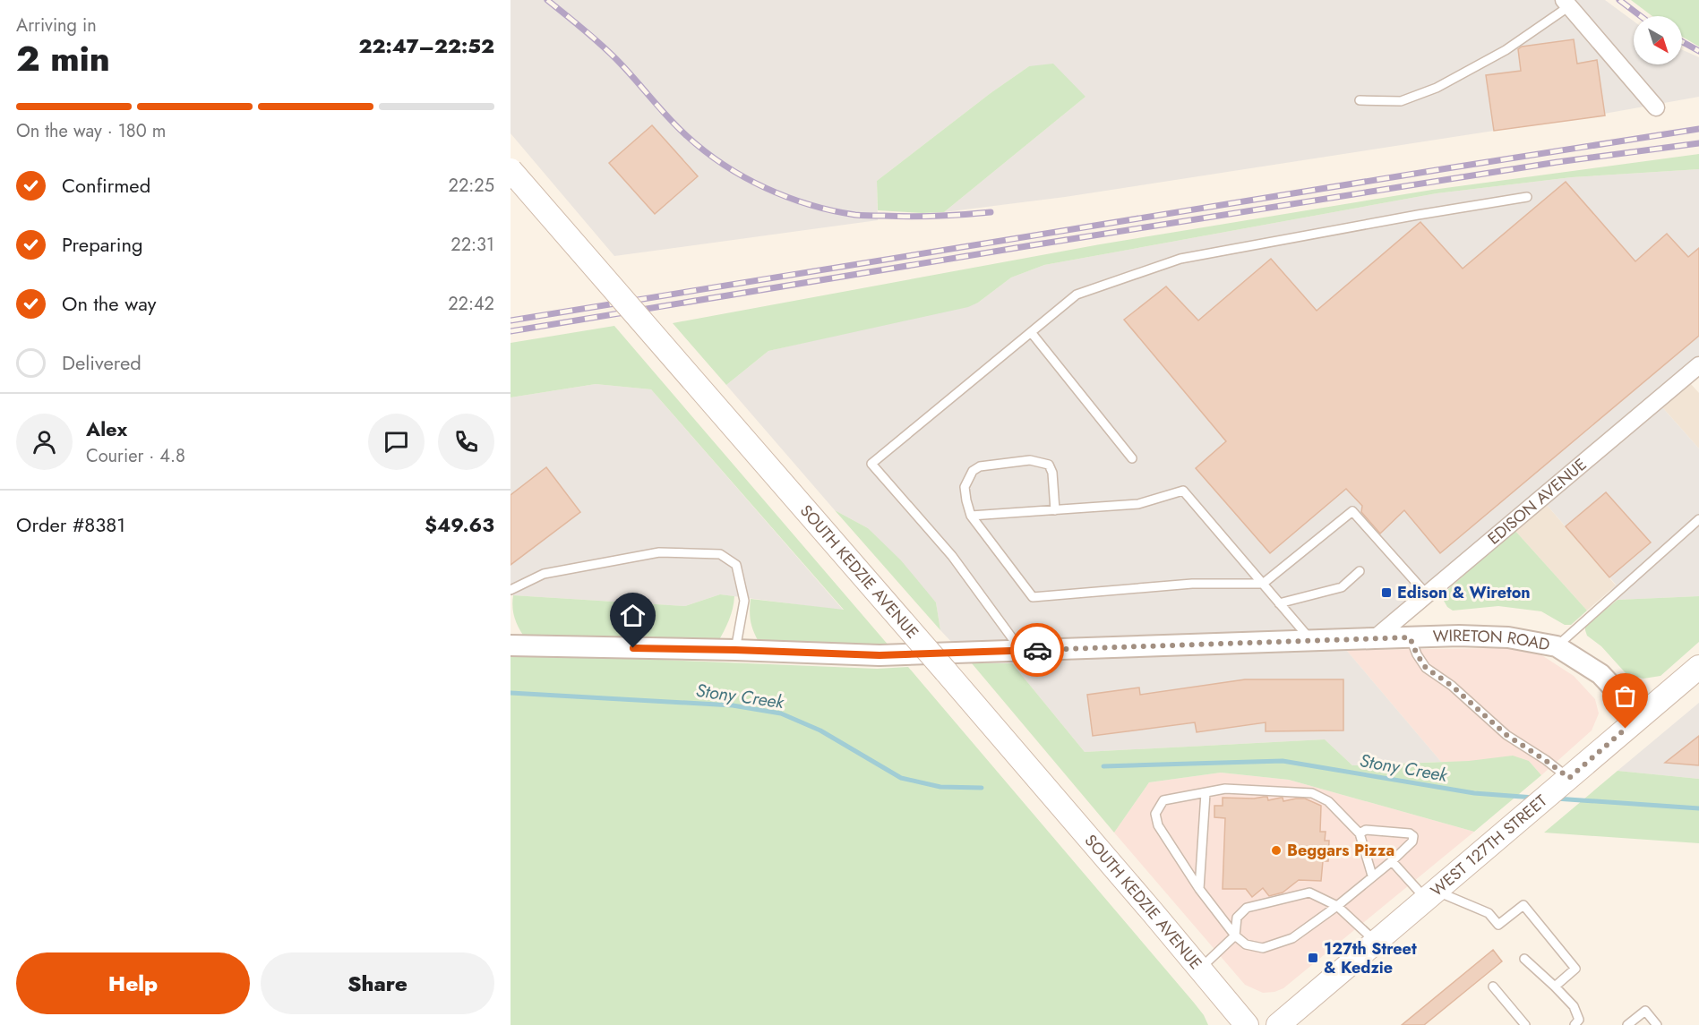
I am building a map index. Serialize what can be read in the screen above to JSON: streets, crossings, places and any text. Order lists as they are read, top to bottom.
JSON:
{
  "streets": {
    "main road": ["SOUTH KEDZIE AVENUE", "WEST 127TH STREET"],
    "street": ["EDISON AVENUE", "WIRETON ROAD"]
  },
  "crossings": [
    ["EDISON AVENUE", "WIRETON ROAD"],
    ["WIRETON ROAD", "WEST 127TH STREET"]
  ],
  "water": ["Stony Creek"],
  "places": {
    "transit": ["Edison & Wireton", "127th Street & Kedzie"],
    "other": ["Beggars Pizza"]
  },
  "north": "bottom right",
  "page": {
    "heading": ["2 min", "Arriving in", "22:47–22:52"],
    "panel": [
      "Alex",
      "Courier · 4.8",
      "Order #8381",
      "$49.63"
    ],
    "bar": "On the way · 180 m",
    "list": [
      ["Confirmed", "22:25"],
      ["Preparing", "22:31"],
      ["On the way", "22:42"],
      "Delivered"
    ],
    "buttons": ["Help", "Share"]
  }
}
